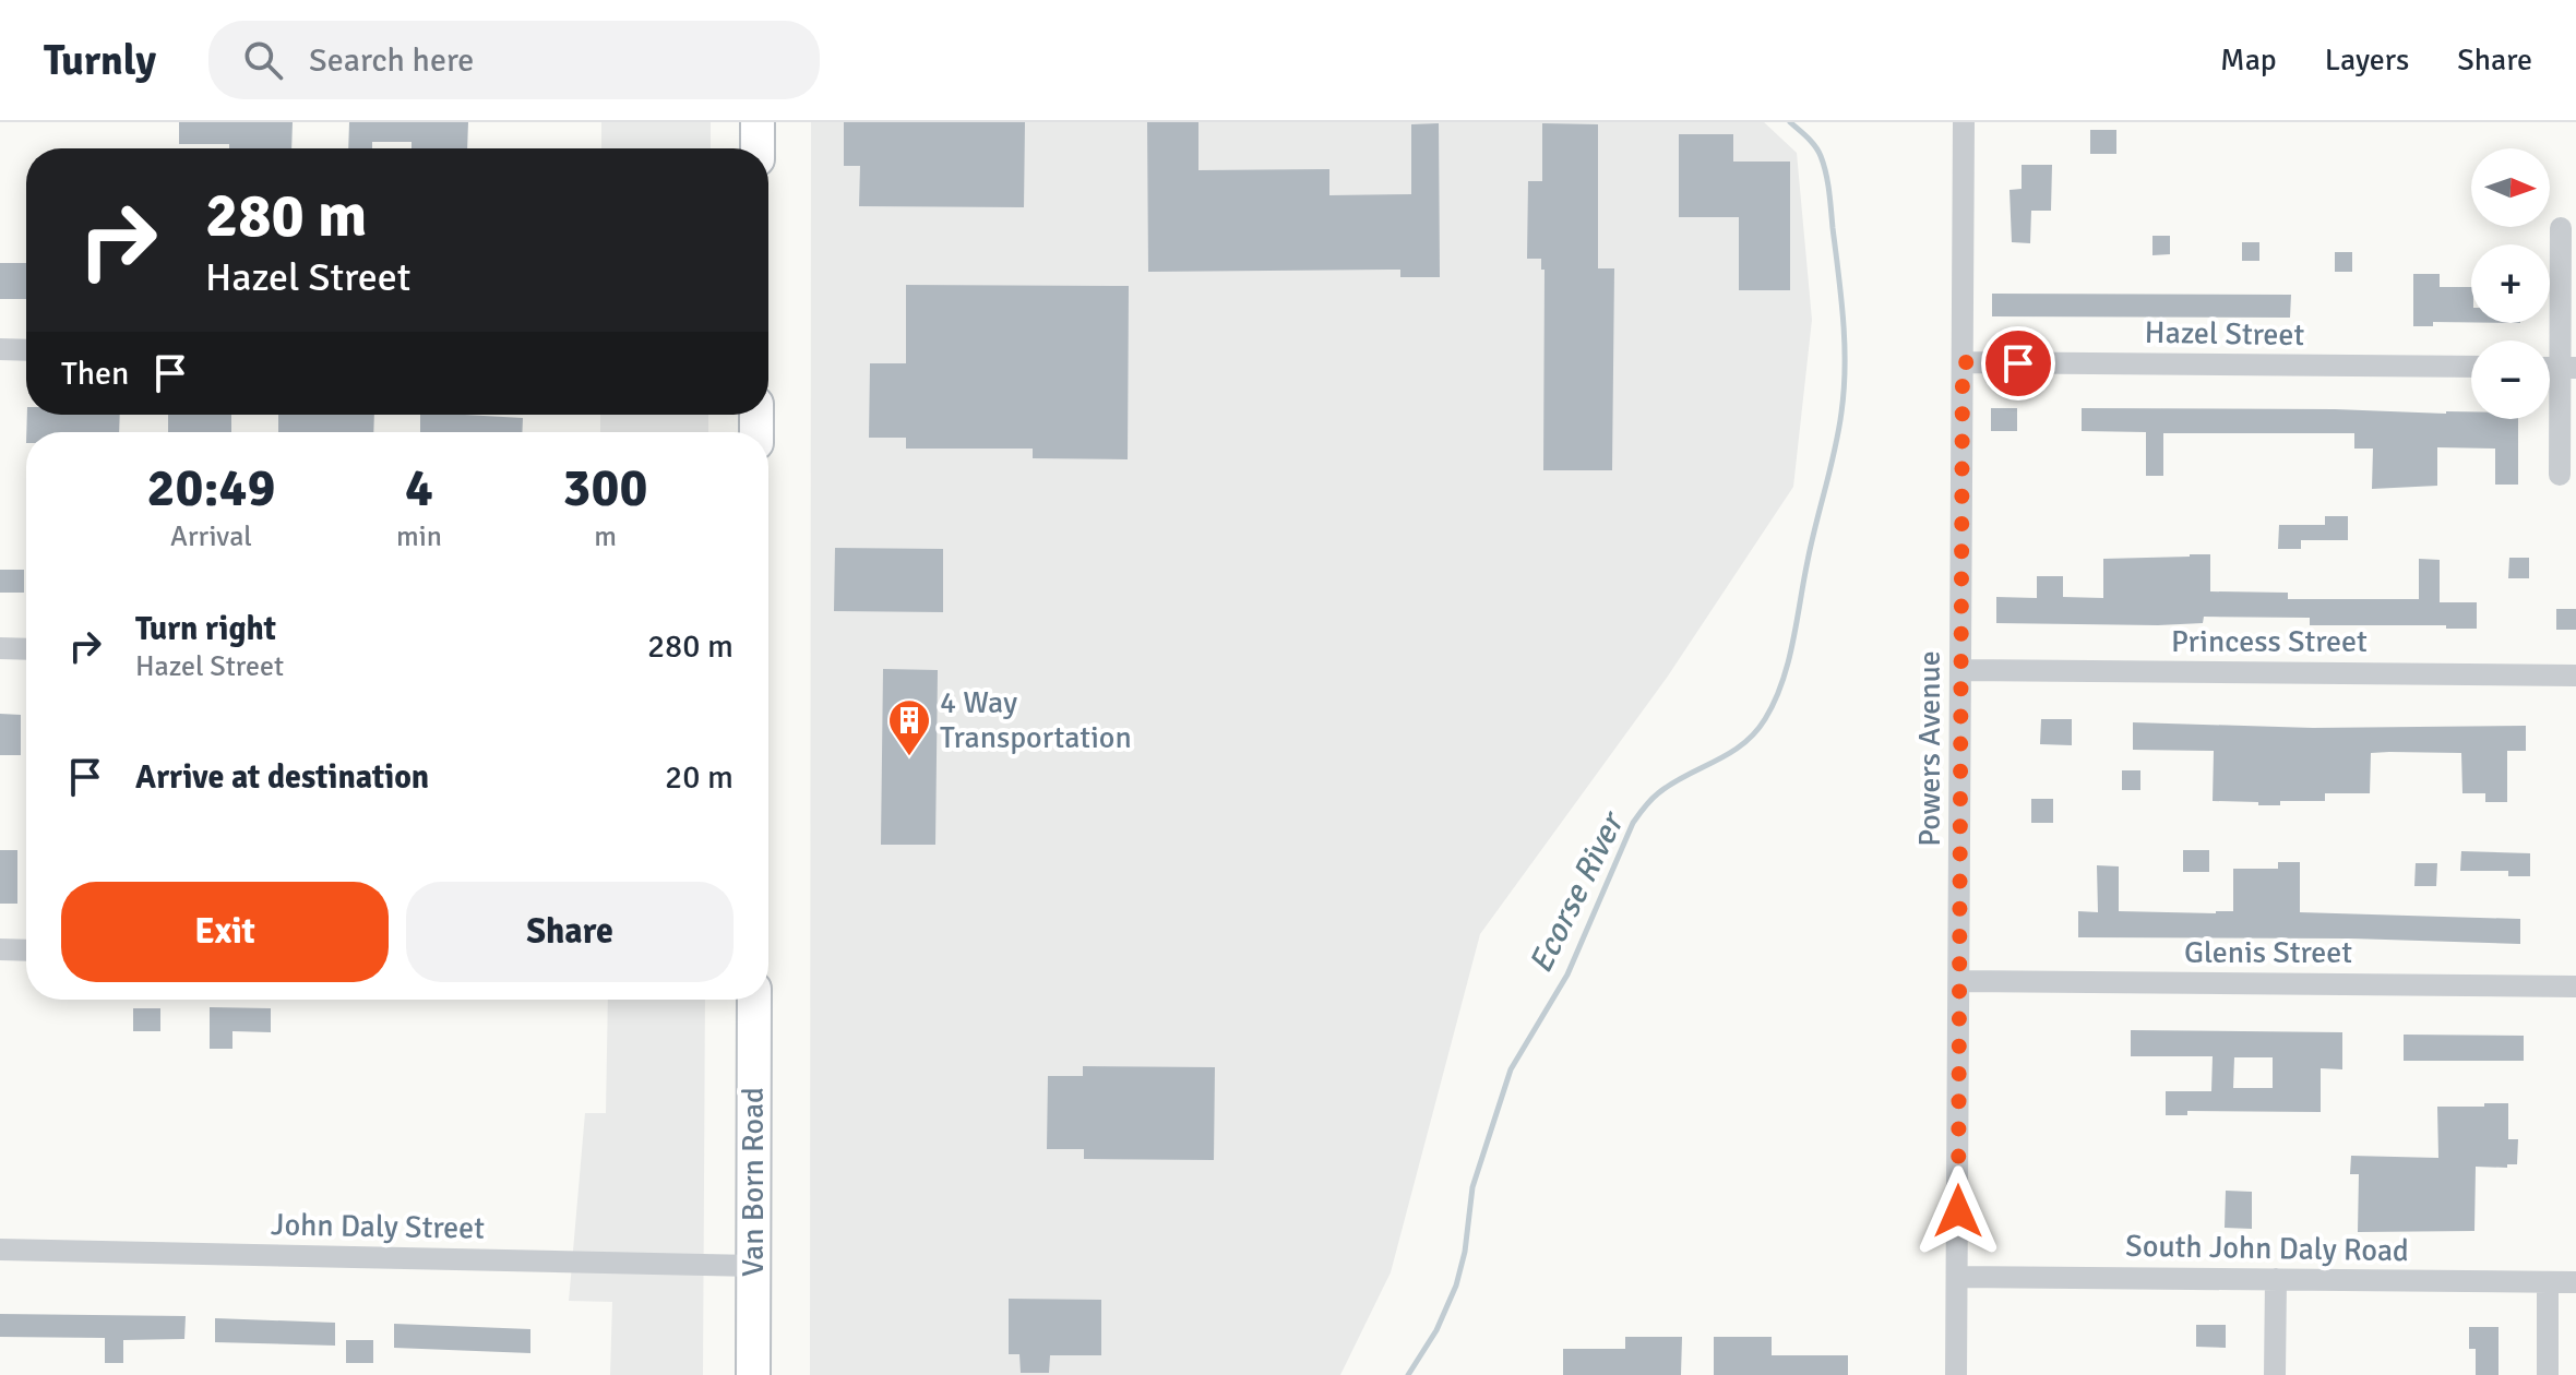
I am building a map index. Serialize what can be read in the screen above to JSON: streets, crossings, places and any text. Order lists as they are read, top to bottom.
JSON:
{
  "streets": {
    "main road": ["Van Born Road"],
    "street": [
      "Hazel Street",
      "Princess Street",
      "Powers Avenue",
      "Glenis Street",
      "John Daly Street",
      "South John Daly Road"
    ]
  },
  "crossings": [
    ["Hazel Street", "Powers Avenue"],
    ["Princess Street", "Powers Avenue"],
    ["Powers Avenue", "Glenis Street"],
    ["Powers Avenue", "South John Daly Road"],
    ["Van Born Road", "John Daly Street"]
  ],
  "water": ["Ecorse River"],
  "places": {
    "building": ["4 Way Transportation"]
  },
  "north": "right",
  "page": {
    "header": "Turnly",
    "search": "Search here",
    "nav": ["Map", "Layers", "Share"],
    "map_buttons": ["+", "−"],
    "turn": ["280 m", "Hazel Street"],
    "then": "Then",
    "eta": [
      "20:49",
      "Arrival",
      "4",
      "min",
      "300",
      "m"
    ],
    "list": [
      {
        "name": "Turn right",
        "note": "Hazel Street",
        "value": "280 m"
      },
      {
        "name": "Arrive at destination",
        "value": "20 m"
      }
    ],
    "buttons": ["Exit", "Share"]
  }
}
